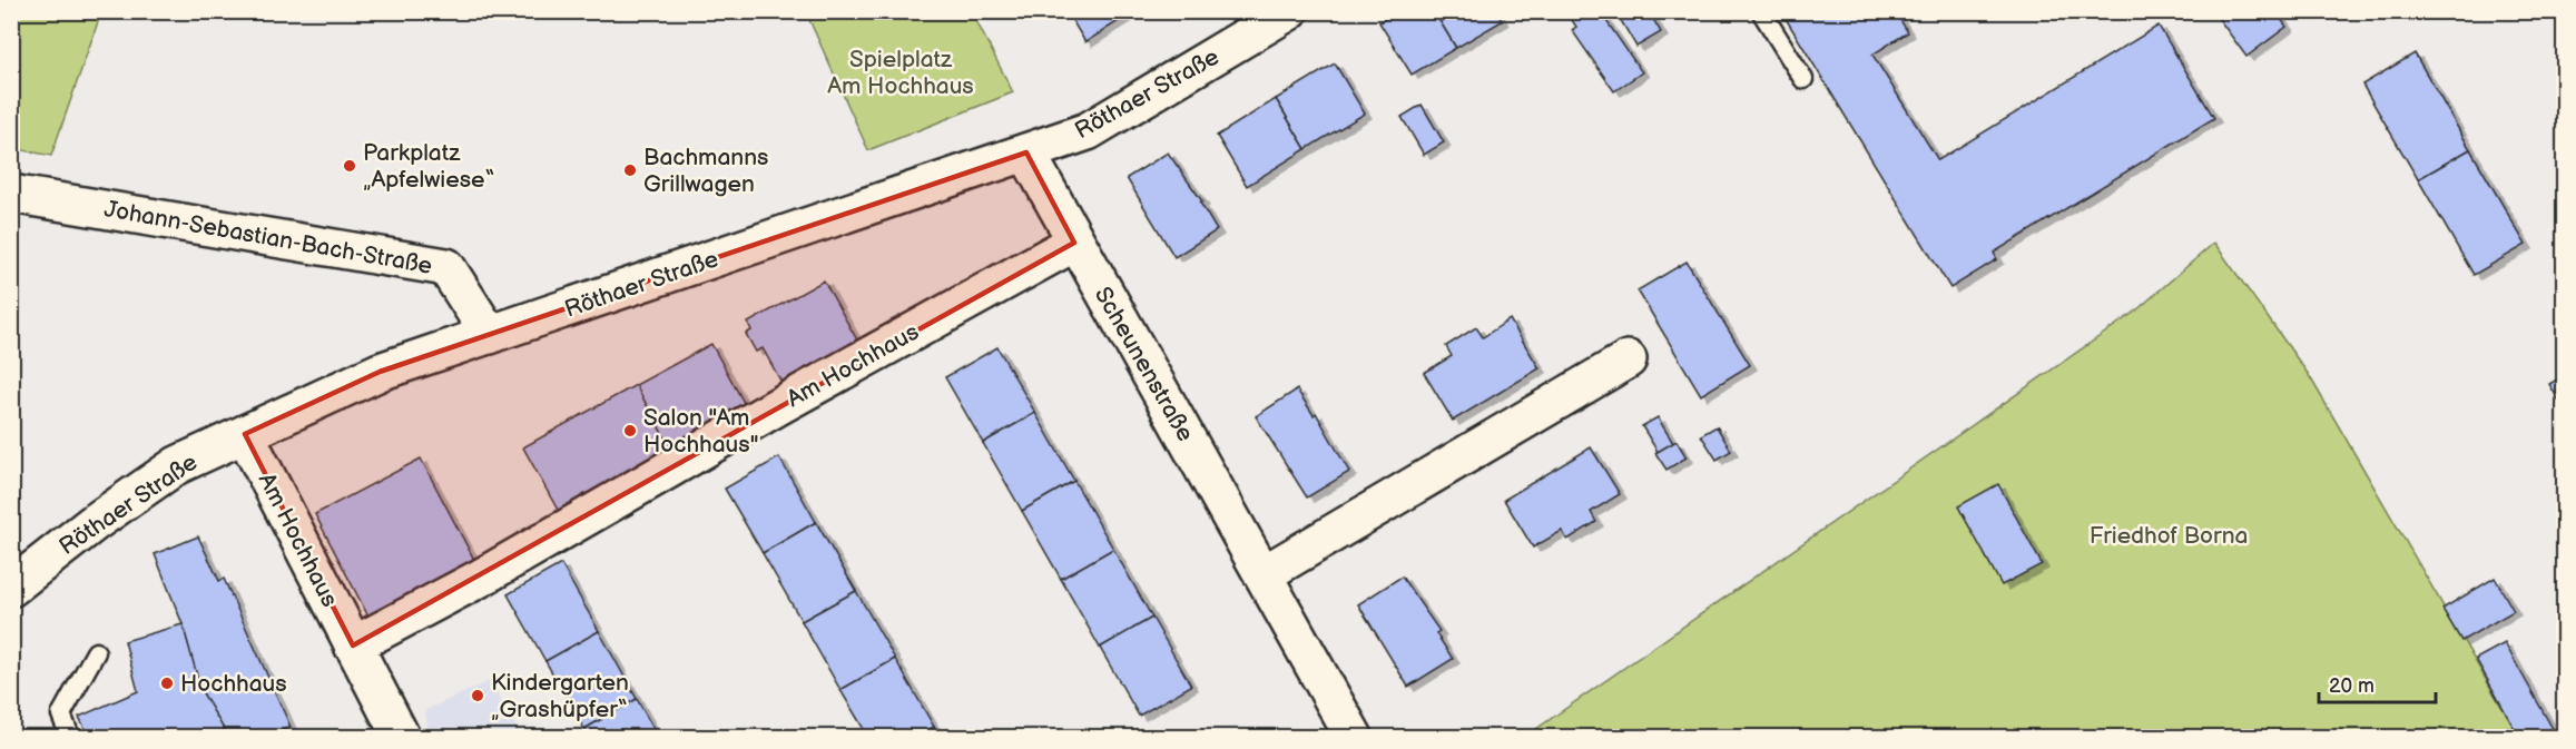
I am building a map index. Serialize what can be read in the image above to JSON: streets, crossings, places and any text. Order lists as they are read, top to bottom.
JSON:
{
  "streets": {
    "street": [
      "Röthaer Straße",
      "Johann-Sebastian-Bach-Straße",
      "Scheunenstraße",
      "Am Hochhaus"
    ]
  },
  "crossings": [
    ["Röthaer Straße", "Johann-Sebastian-Bach-Straße"],
    ["Röthaer Straße", "Scheunenstraße"],
    ["Röthaer Straße", "Am Hochhaus"],
    ["Scheunenstraße", "Am Hochhaus"]
  ],
  "parks": ["Spielplatz Am Hochhaus", "Friedhof Borna"],
  "places": [
    "Parkplatz „Apfelwiese“",
    "Bachmanns Grillwagen",
    "Salon \"Am Hochhaus\"",
    "Hochhaus",
    "Kindergarten „Grashüpfer“"
  ],
  "scale_bar": "20 m"
}
